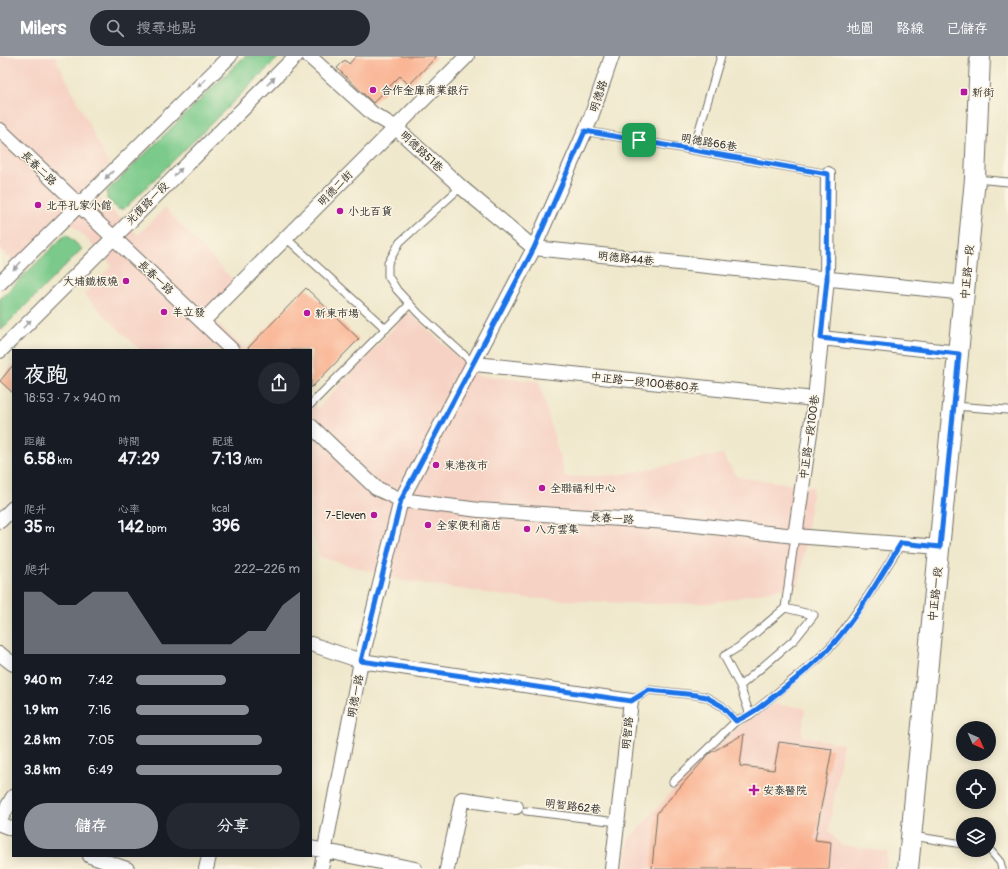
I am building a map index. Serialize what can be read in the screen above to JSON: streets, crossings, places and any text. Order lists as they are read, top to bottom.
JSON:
{
  "streets": {
    "main road": ["中正路一段"],
    "street": [
      "明德路",
      "明德路51巷",
      "長春二路",
      "明德二街",
      "光復路一段",
      "明德路44巷",
      "長春一路",
      "中正路一段100巷80弄",
      "中正路一段100巷",
      "明德一路",
      "明智路"
    ],
    "lane": ["明德路66巷", "明智路62巷"]
  },
  "crossings": [
    ["明德路", "明德路66巷"],
    ["明德路", "明德路51巷"],
    ["明德路", "明德路44巷"],
    ["明德路", "長春一路"],
    ["明德路", "中正路一段100巷80弄"],
    ["明德路", "明德一路"],
    ["明德路66巷", "中正路一段100巷"],
    ["明德路51巷", "明德二街"],
    ["明德路51巷", "明德路44巷"],
    ["長春二路", "長春一路"],
    ["明德二街", "長春一路"],
    ["光復路一段", "長春一路"],
    ["明德路44巷", "中正路一段"],
    ["明德路44巷", "中正路一段100巷"],
    ["中正路一段", "長春一路"],
    ["長春一路", "中正路一段100巷"],
    ["長春一路", "明德一路"],
    ["中正路一段100巷80弄", "中正路一段100巷"],
    ["明德一路", "明智路"],
    ["明智路", "明智路62巷"]
  ],
  "places": {
    "other": [
      "合作金庫商業銀行",
      "北平孔家小館",
      "小北百貨",
      "大埔鐵板燒",
      "羊立發",
      "新東市場",
      "東港夜市",
      "全聯福利中心",
      "7-Eleven",
      "全家便利商店",
      "八方雲集"
    ],
    "transit": ["新街"],
    "health": ["安泰醫院"]
  },
  "north": "bottom right",
  "page": {
    "header": "Milers",
    "search": "搜尋地點",
    "nav": ["地圖", "路線", "已儲存"],
    "heading": ["夜跑", "18:53 · 7 × 940 m"],
    "stats": [
      ["距離", "6.58 km"],
      ["時間", "47:29"],
      ["配速", "7:13 /km"],
      ["爬升", "35 m"],
      ["心率", "142 bpm"],
      ["kcal", "396"]
    ],
    "chart": ["爬升", "222–226 m"],
    "list": [
      {
        "name": "940 m",
        "note": "7:42"
      },
      {
        "name": "1.9 km",
        "note": "7:16"
      },
      {
        "name": "2.8 km",
        "note": "7:05"
      },
      {
        "name": "3.8 km",
        "note": "6:49"
      }
    ],
    "buttons": ["儲存", "分享"]
  }
}
